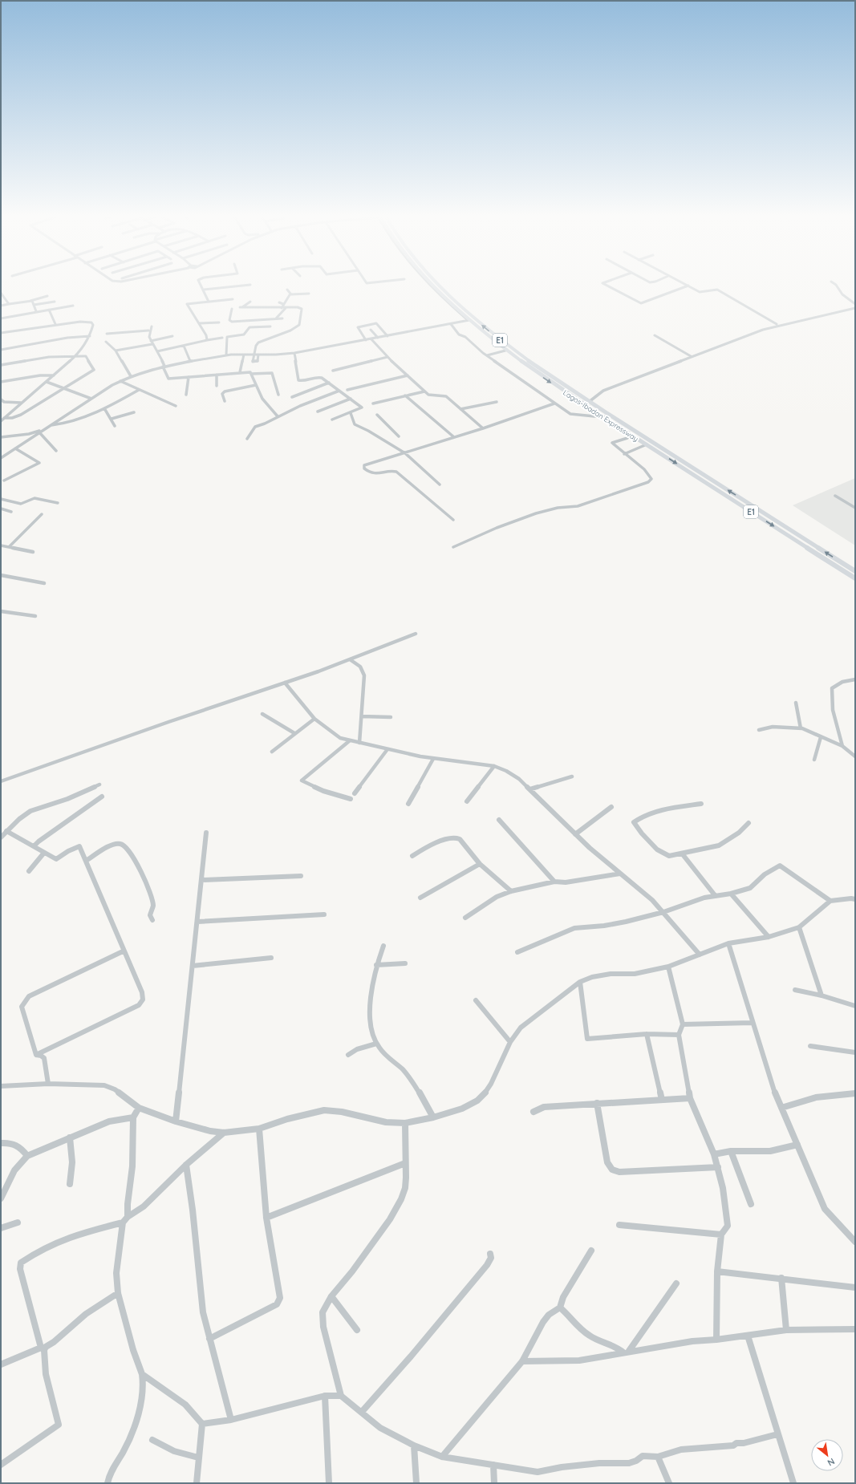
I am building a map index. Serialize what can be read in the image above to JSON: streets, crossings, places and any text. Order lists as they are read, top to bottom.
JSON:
{
  "streets": {
    "highway": ["E1", "Lagos-Ibadan Expressway"]
  },
  "north": "bottom right"
}
